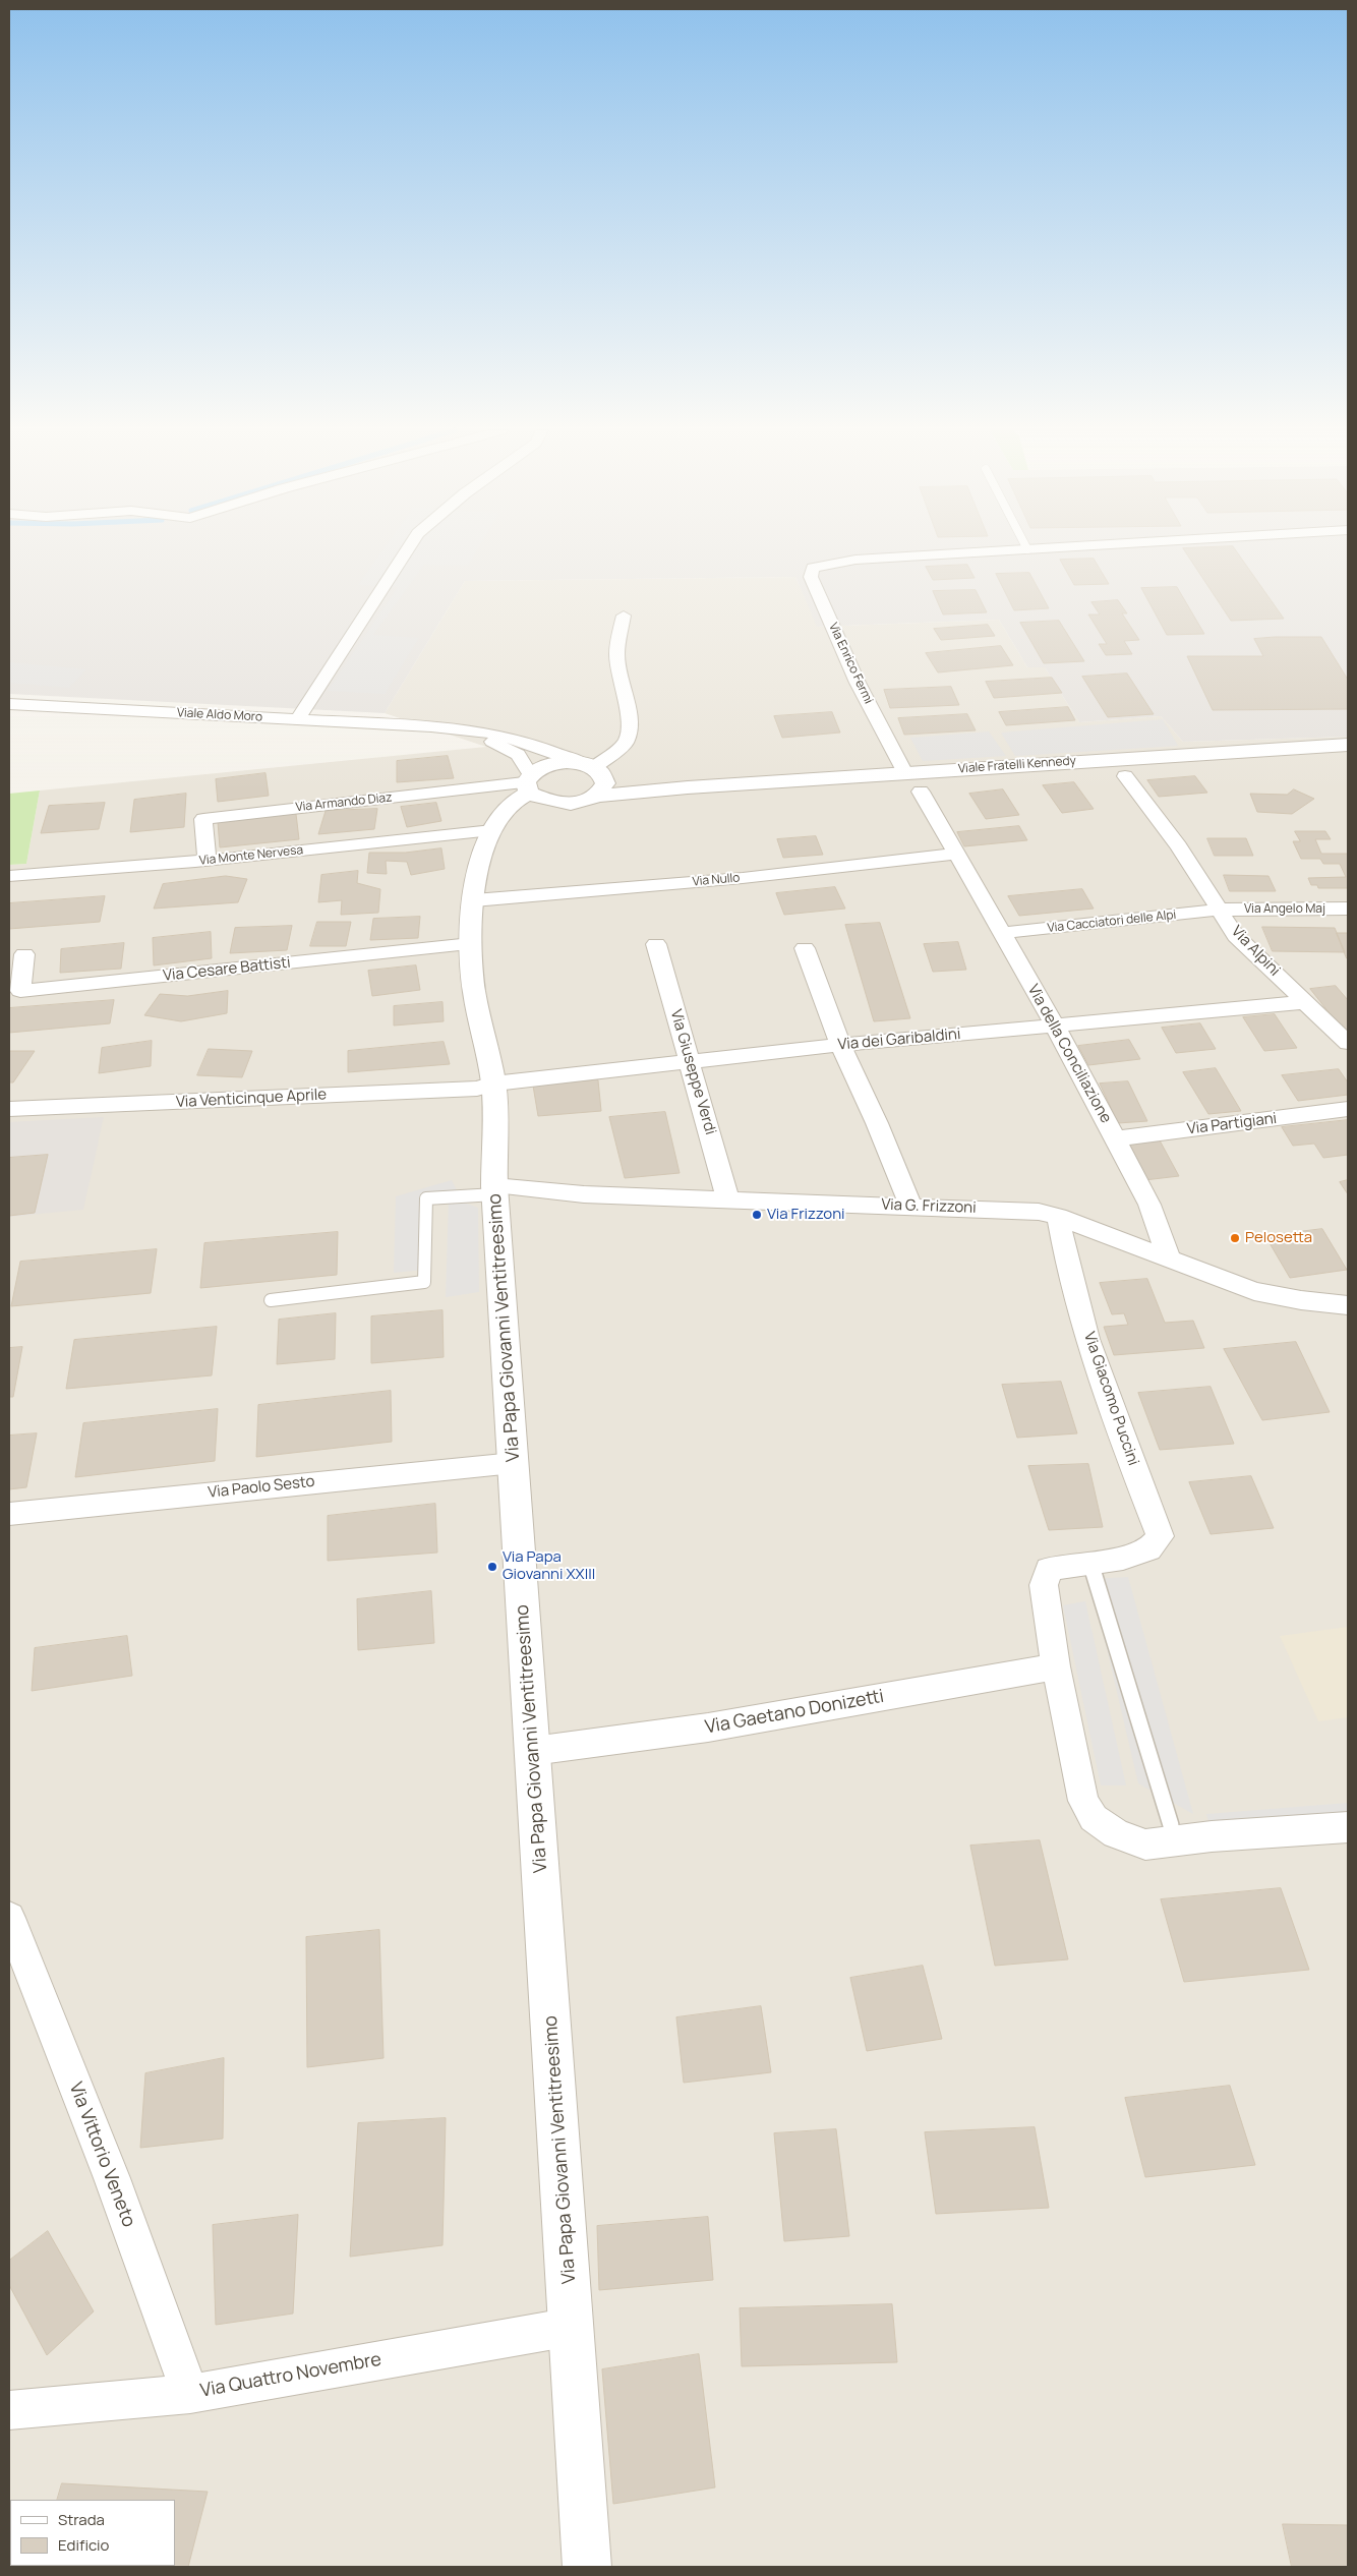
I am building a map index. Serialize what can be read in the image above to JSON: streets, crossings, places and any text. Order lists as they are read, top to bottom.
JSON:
{
  "streets": {
    "street": [
      "Via Enrico Fermi",
      "Viale Aldo Moro",
      "Viale Fratelli Kennedy",
      "Via Armando Diaz",
      "Via Monte Nervesa",
      "Via Nullo",
      "Via Angelo Maj",
      "Via Cacciatori delle Alpi",
      "Via Alpini",
      "Via Cesare Battisti",
      "Via dei Garibaldini",
      "Via della Conciliazione",
      "Via Giuseppe Verdi",
      "Via Venticinque Aprile",
      "Via Partigiani",
      "Via G. Frizzoni",
      "Via Papa Giovanni Ventitreesimo",
      "Via Giacomo Puccini",
      "Via Paolo Sesto",
      "Via Gaetano Donizetti",
      "Via Vittorio Veneto",
      "Via Quattro Novembre"
    ]
  },
  "crossings": [
    ["Via Enrico Fermi", "Viale Fratelli Kennedy"],
    ["Viale Aldo Moro", "Viale Fratelli Kennedy"],
    ["Viale Aldo Moro", "Via Armando Diaz"],
    ["Viale Aldo Moro", "Via Papa Giovanni Ventitreesimo"],
    ["Viale Fratelli Kennedy", "Via Armando Diaz"],
    ["Viale Fratelli Kennedy", "Via Papa Giovanni Ventitreesimo"],
    ["Via Armando Diaz", "Via Monte Nervesa"],
    ["Via Armando Diaz", "Via Papa Giovanni Ventitreesimo"],
    ["Via Monte Nervesa", "Via Papa Giovanni Ventitreesimo"],
    ["Via Nullo", "Via della Conciliazione"],
    ["Via Nullo", "Via Papa Giovanni Ventitreesimo"],
    ["Via Angelo Maj", "Via Cacciatori delle Alpi"],
    ["Via Angelo Maj", "Via Alpini"],
    ["Via Cacciatori delle Alpi", "Via Alpini"],
    ["Via Cacciatori delle Alpi", "Via della Conciliazione"],
    ["Via Alpini", "Via dei Garibaldini"],
    ["Via Cesare Battisti", "Via Papa Giovanni Ventitreesimo"],
    ["Via dei Garibaldini", "Via della Conciliazione"],
    ["Via dei Garibaldini", "Via Giuseppe Verdi"],
    ["Via dei Garibaldini", "Via Venticinque Aprile"],
    ["Via dei Garibaldini", "Via Papa Giovanni Ventitreesimo"],
    ["Via della Conciliazione", "Via Partigiani"],
    ["Via della Conciliazione", "Via G. Frizzoni"],
    ["Via Giuseppe Verdi", "Via G. Frizzoni"],
    ["Via Venticinque Aprile", "Via Papa Giovanni Ventitreesimo"],
    ["Via G. Frizzoni", "Via Papa Giovanni Ventitreesimo"],
    ["Via G. Frizzoni", "Via Giacomo Puccini"],
    ["Via Papa Giovanni Ventitreesimo", "Via Paolo Sesto"],
    ["Via Papa Giovanni Ventitreesimo", "Via Gaetano Donizetti"],
    ["Via Papa Giovanni Ventitreesimo", "Via Quattro Novembre"],
    ["Via Vittorio Veneto", "Via Quattro Novembre"]
  ],
  "places": ["Via Frizzoni", "Pelosetta", "Via Papa Giovanni XXIII"],
  "legend": ["Strada", "Edificio"]
}
